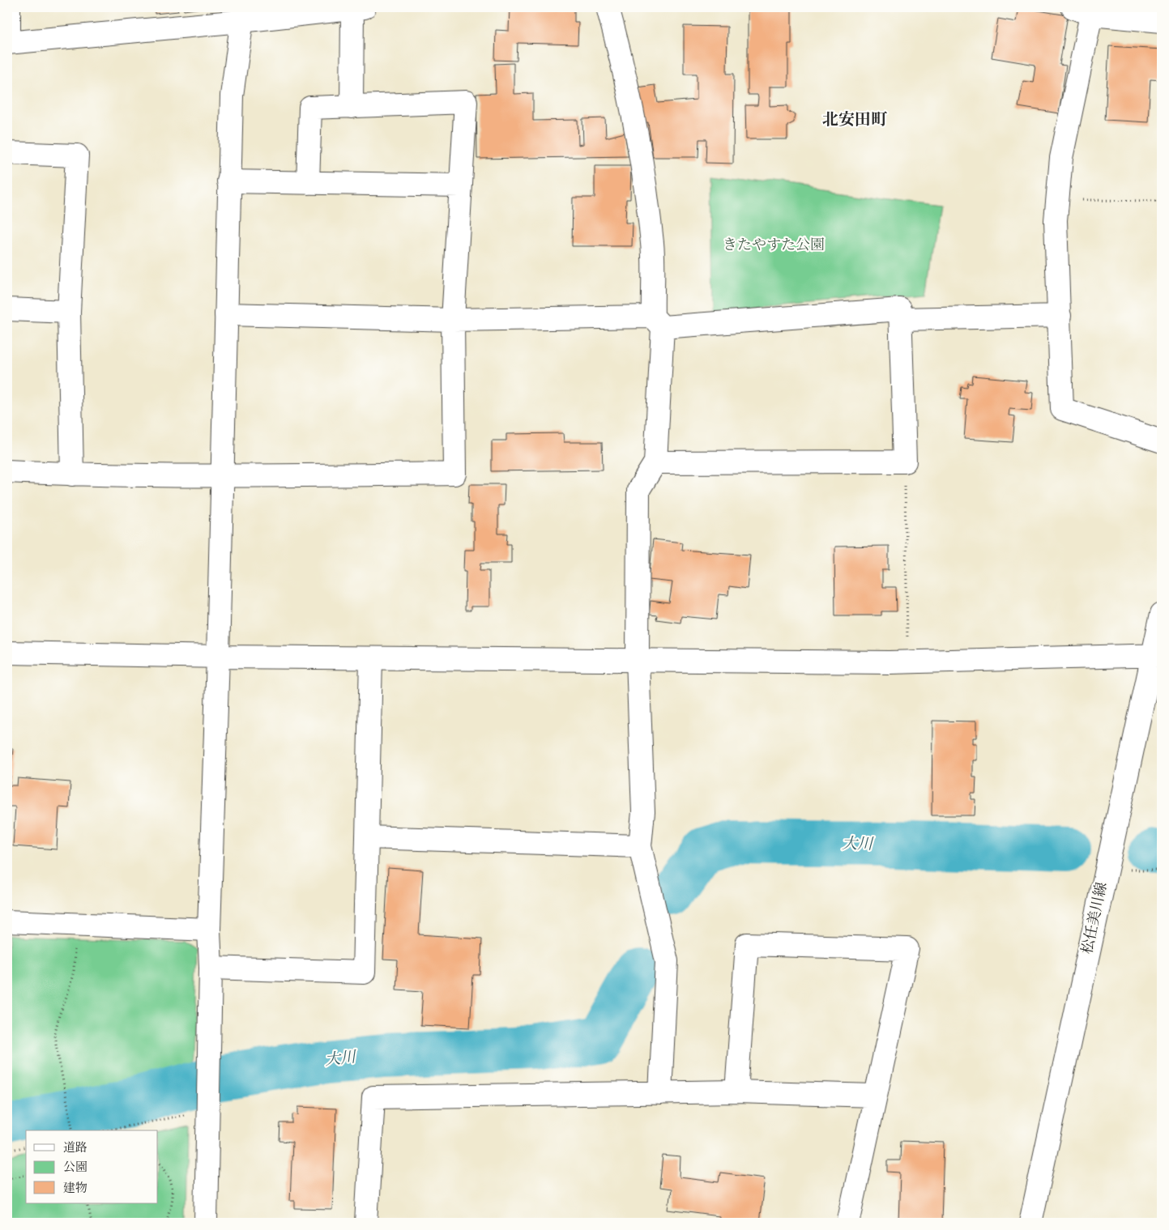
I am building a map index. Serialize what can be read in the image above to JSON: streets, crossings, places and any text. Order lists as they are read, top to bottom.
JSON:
{
  "streets": {
    "street": ["松任美川線"]
  },
  "districts": ["北安田町"],
  "water": ["大川"],
  "parks": ["きたやすた公園"],
  "legend": ["道路", "公園", "建物"]
}
